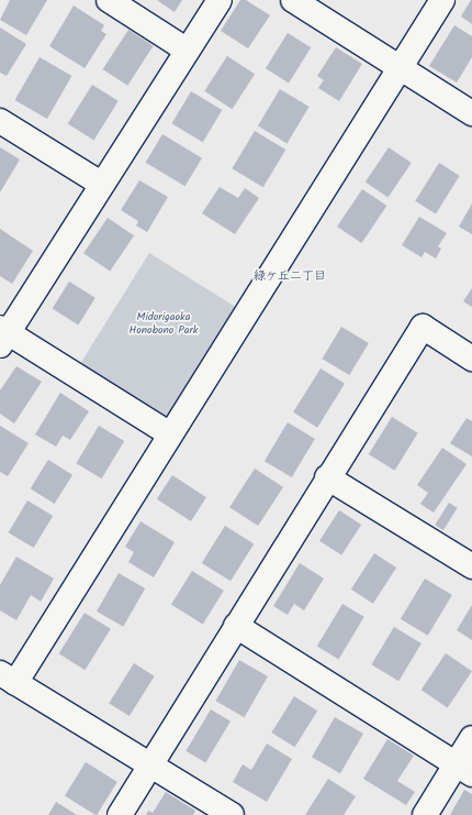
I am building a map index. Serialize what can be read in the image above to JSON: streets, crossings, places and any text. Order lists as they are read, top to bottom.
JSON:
{
  "districts": ["緑ケ丘二丁目"],
  "parks": ["Midorigaoka Honobono Park"]
}
